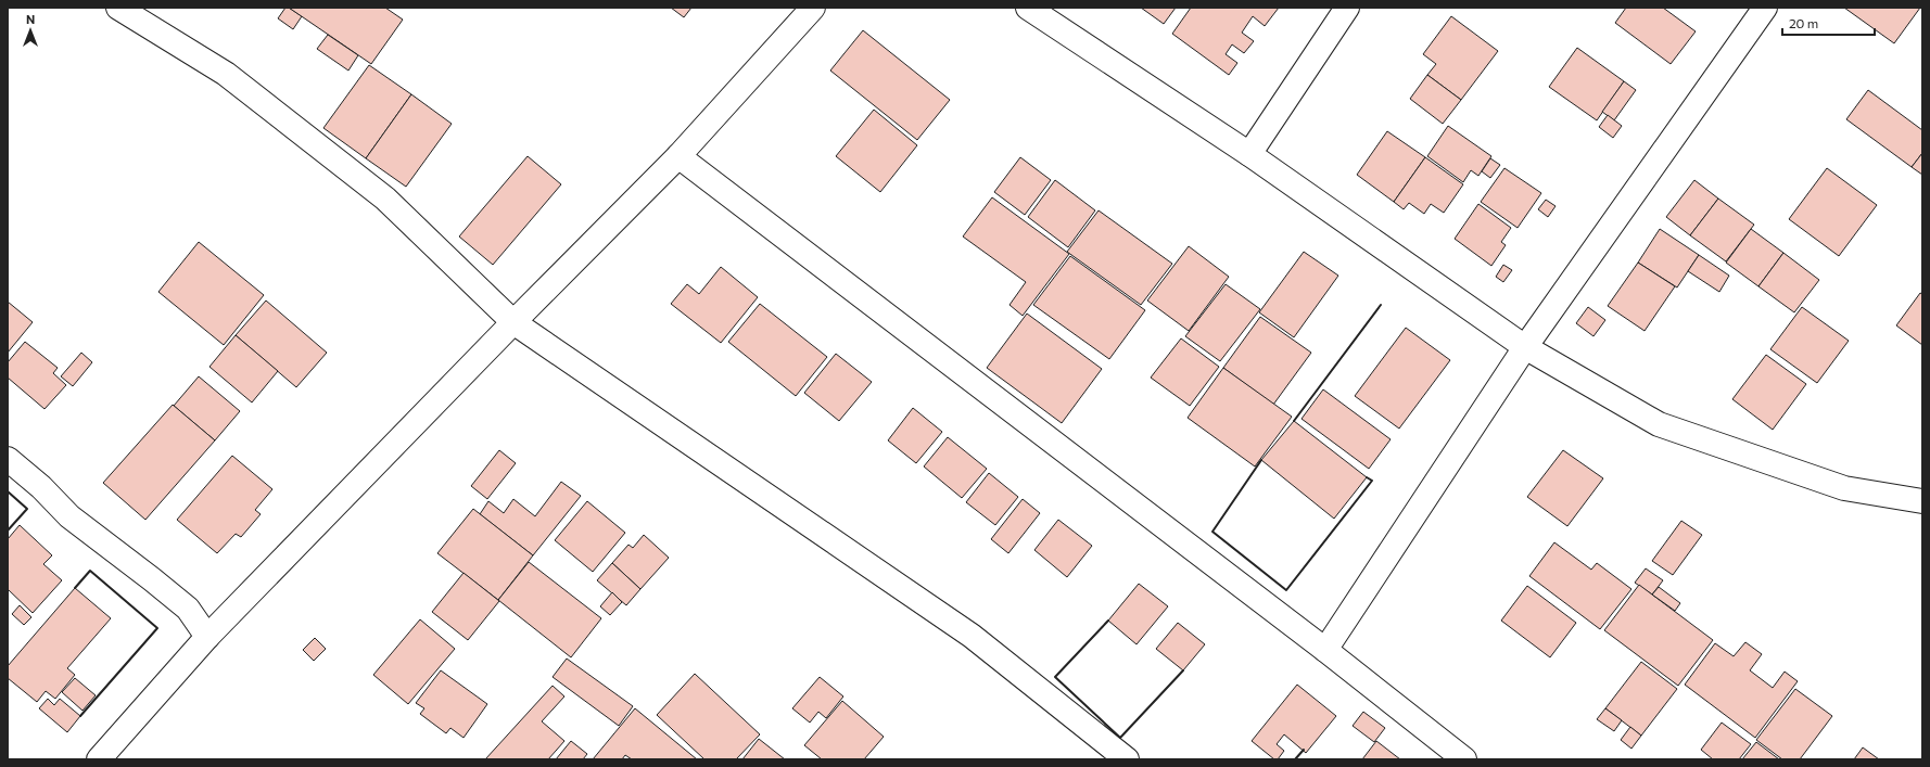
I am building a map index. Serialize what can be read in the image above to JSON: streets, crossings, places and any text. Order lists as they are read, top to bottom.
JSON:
{
  "scale_bar": "20 m",
  "north": "top"
}
